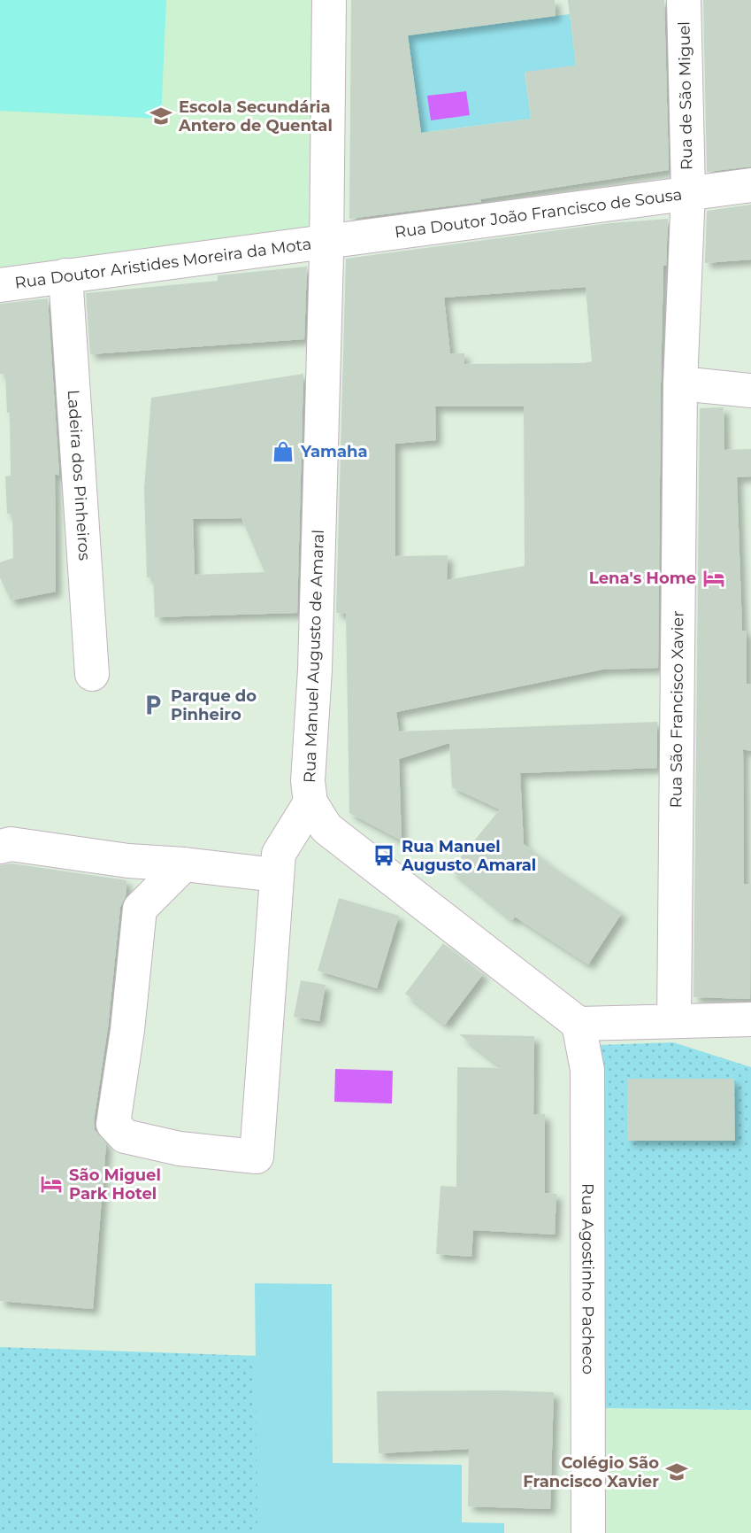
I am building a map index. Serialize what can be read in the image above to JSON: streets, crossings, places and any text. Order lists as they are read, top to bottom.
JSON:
{
  "streets": {
    "street": [
      "Rua de São Miguel",
      "Rua Doutor João Francisco de Sousa",
      "Rua Doutor Aristides Moreira da Mota",
      "Ladeira dos Pinheiros",
      "Rua Manuel Augusto de Amaral",
      "Rua São Francisco Xavier",
      "Rua Agostinho Pacheco"
    ]
  },
  "crossings": [
    ["Rua de São Miguel", "Rua Doutor João Francisco de Sousa"],
    ["Rua de São Miguel", "Rua São Francisco Xavier"],
    ["Rua Doutor João Francisco de Sousa", "Rua Doutor Aristides Moreira da Mota"],
    ["Rua Doutor João Francisco de Sousa", "Rua Manuel Augusto de Amaral"],
    ["Rua Doutor João Francisco de Sousa", "Rua São Francisco Xavier"],
    ["Rua Doutor Aristides Moreira da Mota", "Ladeira dos Pinheiros"],
    ["Rua Doutor Aristides Moreira da Mota", "Rua Manuel Augusto de Amaral"],
    ["Rua Manuel Augusto de Amaral", "Rua Agostinho Pacheco"]
  ],
  "places": {
    "school or university": ["Escola Secundária Antero de Quental", "Colégio São Francisco Xavier"],
    "shop": ["Yamaha"],
    "hotel": ["Lena's Home", "São Miguel Park Hotel"],
    "parking": ["Parque do Pinheiro"],
    "bus stop": ["Rua Manuel Augusto Amaral"]
  }
}
